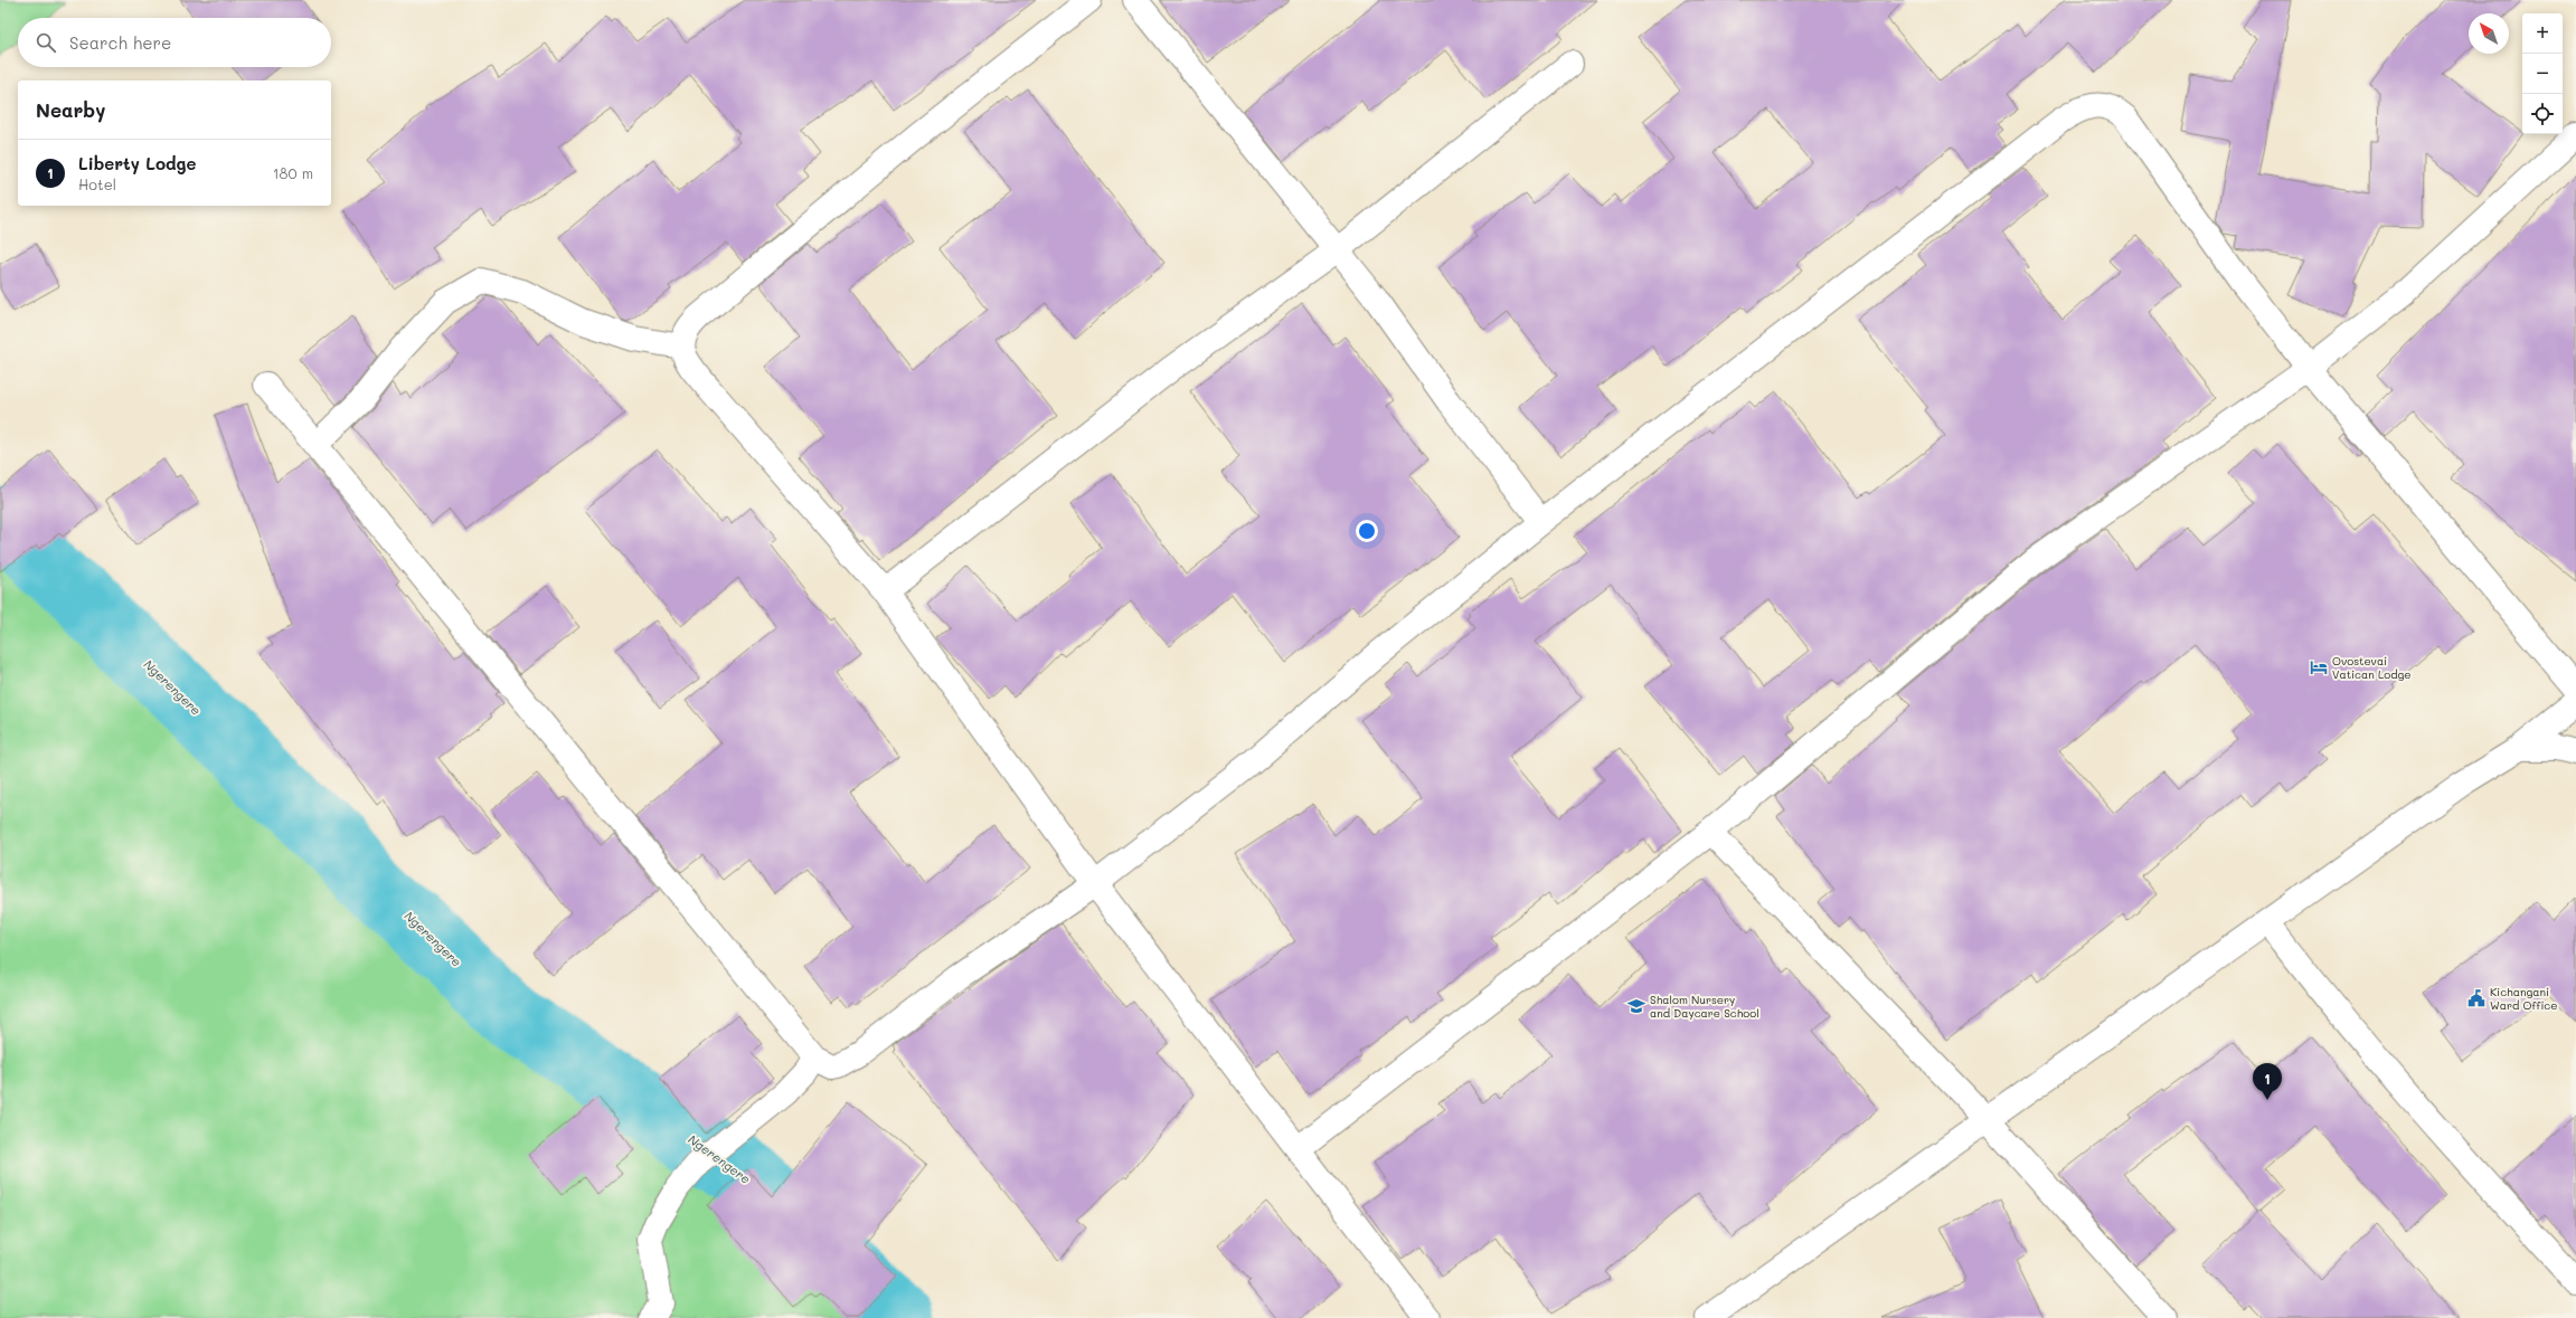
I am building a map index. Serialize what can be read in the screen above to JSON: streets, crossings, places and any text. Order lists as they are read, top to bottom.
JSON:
{
  "water": ["Ngerengere"],
  "places": {
    "hotel": ["Ovostevai Vatican Lodge"],
    "public building": ["Kichangani Ward Office"],
    "school or university": ["Shalom Nursery and Daycare School"]
  },
  "north": "top left",
  "page": {
    "map_buttons": ["+", "−"],
    "search": "Search here",
    "heading": "Nearby",
    "list": [
      {
        "mark": "1",
        "name": "Liberty Lodge",
        "note": "Hotel",
        "value": "180 m"
      }
    ],
    "pins": "1"
  }
}
